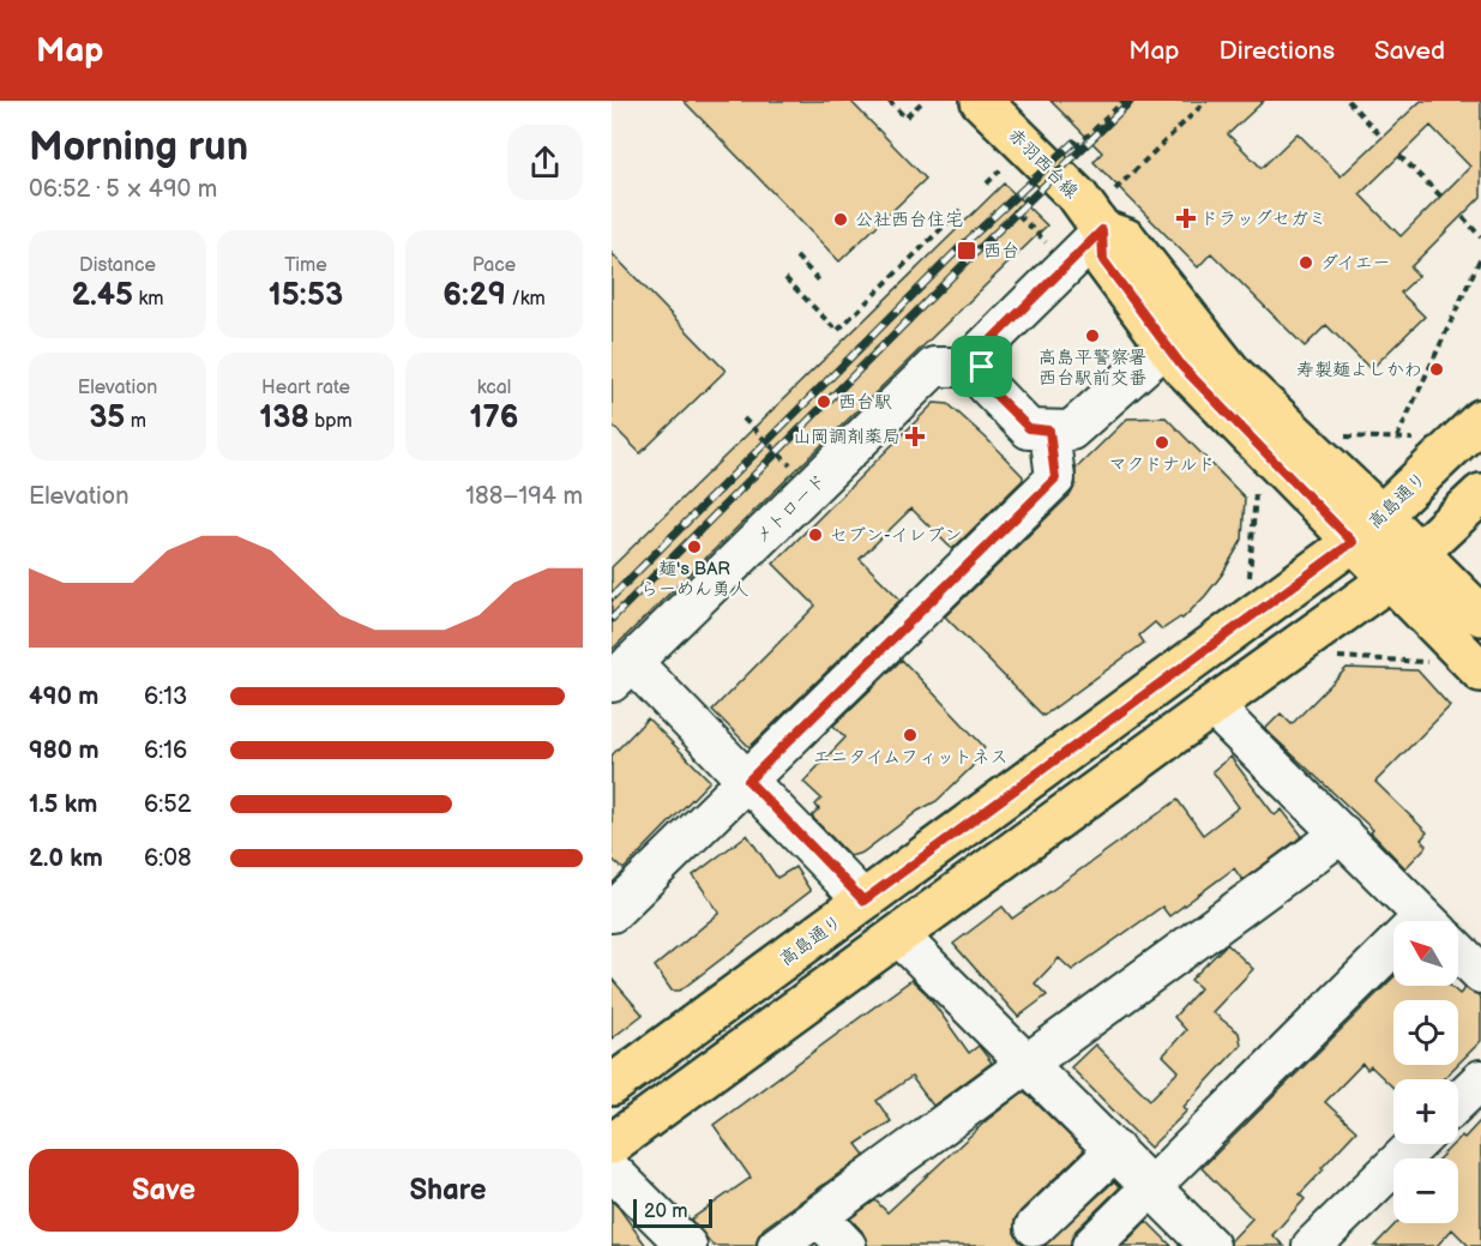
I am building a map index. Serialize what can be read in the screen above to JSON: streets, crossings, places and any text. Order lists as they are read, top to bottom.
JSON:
{
  "streets": {
    "main road": ["赤羽西台線", "高島通り"],
    "street": ["メトロード"]
  },
  "places": {
    "health": ["ドラッグセガミ", "山岡調剤薬局"],
    "other": [
      "公社西台住宅",
      "ダイエー",
      "高島平警察署 西台駅前交番",
      "寿製麺よしかわ",
      "西台駅",
      "マクドナルド",
      "セブン-イレブン",
      "麺's BAR らーめん勇人",
      "エニタイムフィットネス"
    ],
    "transit": ["西台"]
  },
  "scale_bar": "20 m",
  "north": "top left",
  "page": {
    "header": "Map",
    "nav": ["Map", "Directions", "Saved"],
    "heading": ["Morning run", "06:52 · 5 × 490 m"],
    "stats": [
      ["Distance", "2.45 km"],
      ["Time", "15:53"],
      ["Pace", "6:29 /km"],
      ["Elevation", "35 m"],
      ["Heart rate", "138 bpm"],
      ["kcal", "176"]
    ],
    "chart": ["Elevation", "188–194 m"],
    "list": [
      {
        "name": "490 m",
        "note": "6:13"
      },
      {
        "name": "980 m",
        "note": "6:16"
      },
      {
        "name": "1.5 km",
        "note": "6:52"
      },
      {
        "name": "2.0 km",
        "note": "6:08"
      }
    ],
    "map_buttons": ["+", "−"],
    "buttons": ["Save", "Share"],
    "scale": "20 m"
  }
}
